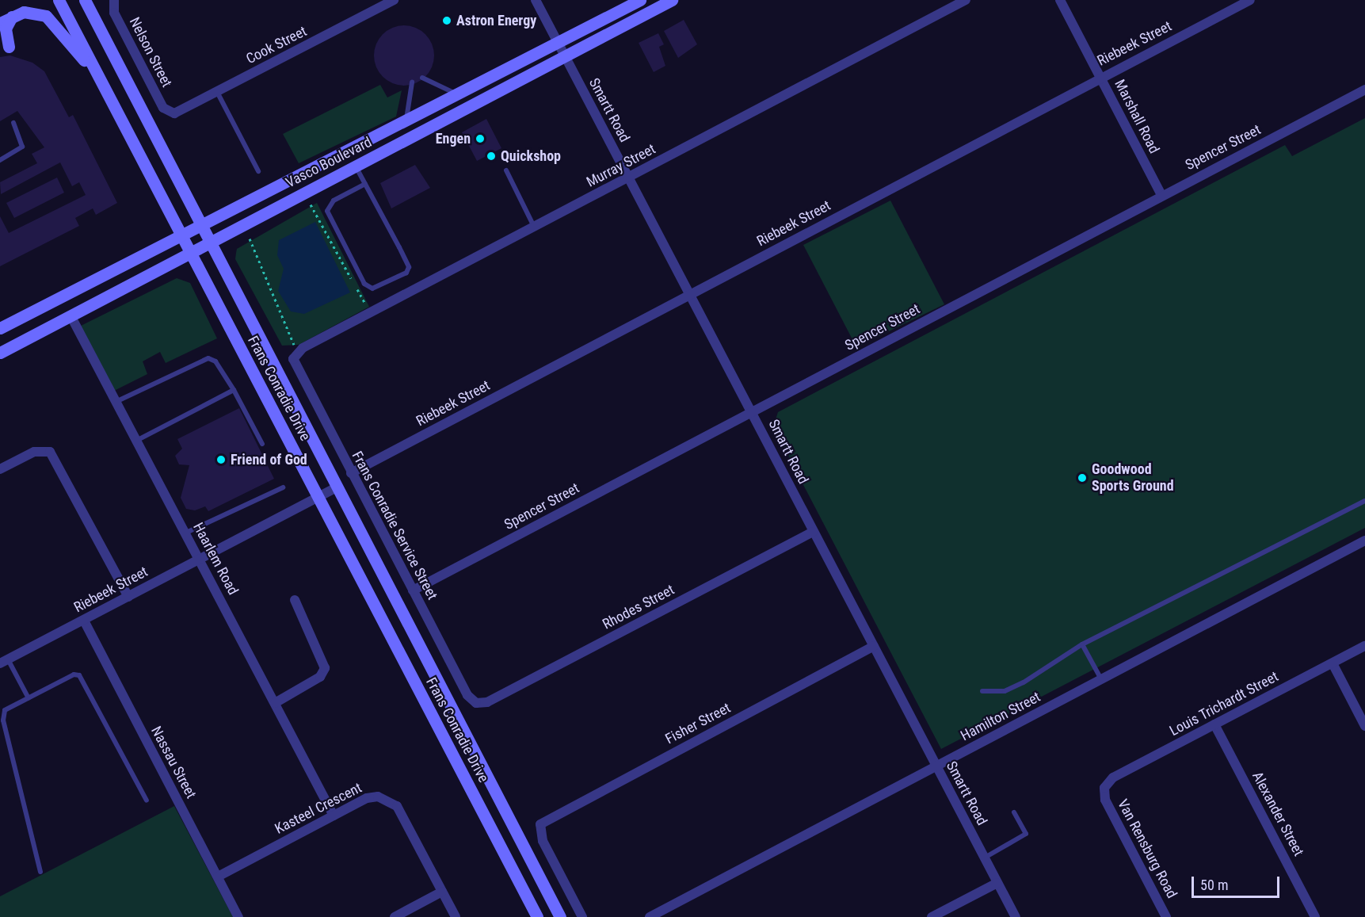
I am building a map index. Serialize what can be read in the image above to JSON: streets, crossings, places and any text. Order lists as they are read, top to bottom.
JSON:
{
  "streets": {
    "main road": ["Vasco Boulevard", "Frans Conradie Drive"],
    "street": [
      "Riebeek Street",
      "Cook Street",
      "Nelson Street",
      "Smartt Road",
      "Marshall Road",
      "Spencer Street",
      "Murray Street",
      "Frans Conradie Service Street",
      "Haarlem Road",
      "Rhodes Street",
      "Louis Trichardt Street",
      "Hamilton Street",
      "Fisher Street",
      "Nassau Street",
      "Kasteel Crescent",
      "Alexander Street",
      "Van Rensburg Road"
    ]
  },
  "crossings": [
    ["Riebeek Street", "Smartt Road"],
    ["Riebeek Street", "Marshall Road"],
    ["Riebeek Street", "Frans Conradie Drive"],
    ["Riebeek Street", "Frans Conradie Service Street"],
    ["Riebeek Street", "Haarlem Road"],
    ["Riebeek Street", "Nassau Street"],
    ["Cook Street", "Nelson Street"],
    ["Smartt Road", "Spencer Street"],
    ["Smartt Road", "Vasco Boulevard"],
    ["Smartt Road", "Murray Street"],
    ["Smartt Road", "Rhodes Street"],
    ["Smartt Road", "Hamilton Street"],
    ["Smartt Road", "Fisher Street"],
    ["Marshall Road", "Spencer Street"],
    ["Spencer Street", "Frans Conradie Service Street"],
    ["Vasco Boulevard", "Frans Conradie Drive"],
    ["Vasco Boulevard", "Haarlem Road"],
    ["Murray Street", "Frans Conradie Service Street"],
    ["Frans Conradie Service Street", "Rhodes Street"],
    ["Haarlem Road", "Kasteel Crescent"],
    ["Louis Trichardt Street", "Alexander Street"],
    ["Louis Trichardt Street", "Van Rensburg Road"],
    ["Nassau Street", "Kasteel Crescent"]
  ],
  "places": [
    "Astron Energy",
    "Engen",
    "Quickshop",
    "Friend of God",
    "Goodwood Sports Ground"
  ],
  "scale_bar": "50 m"
}
